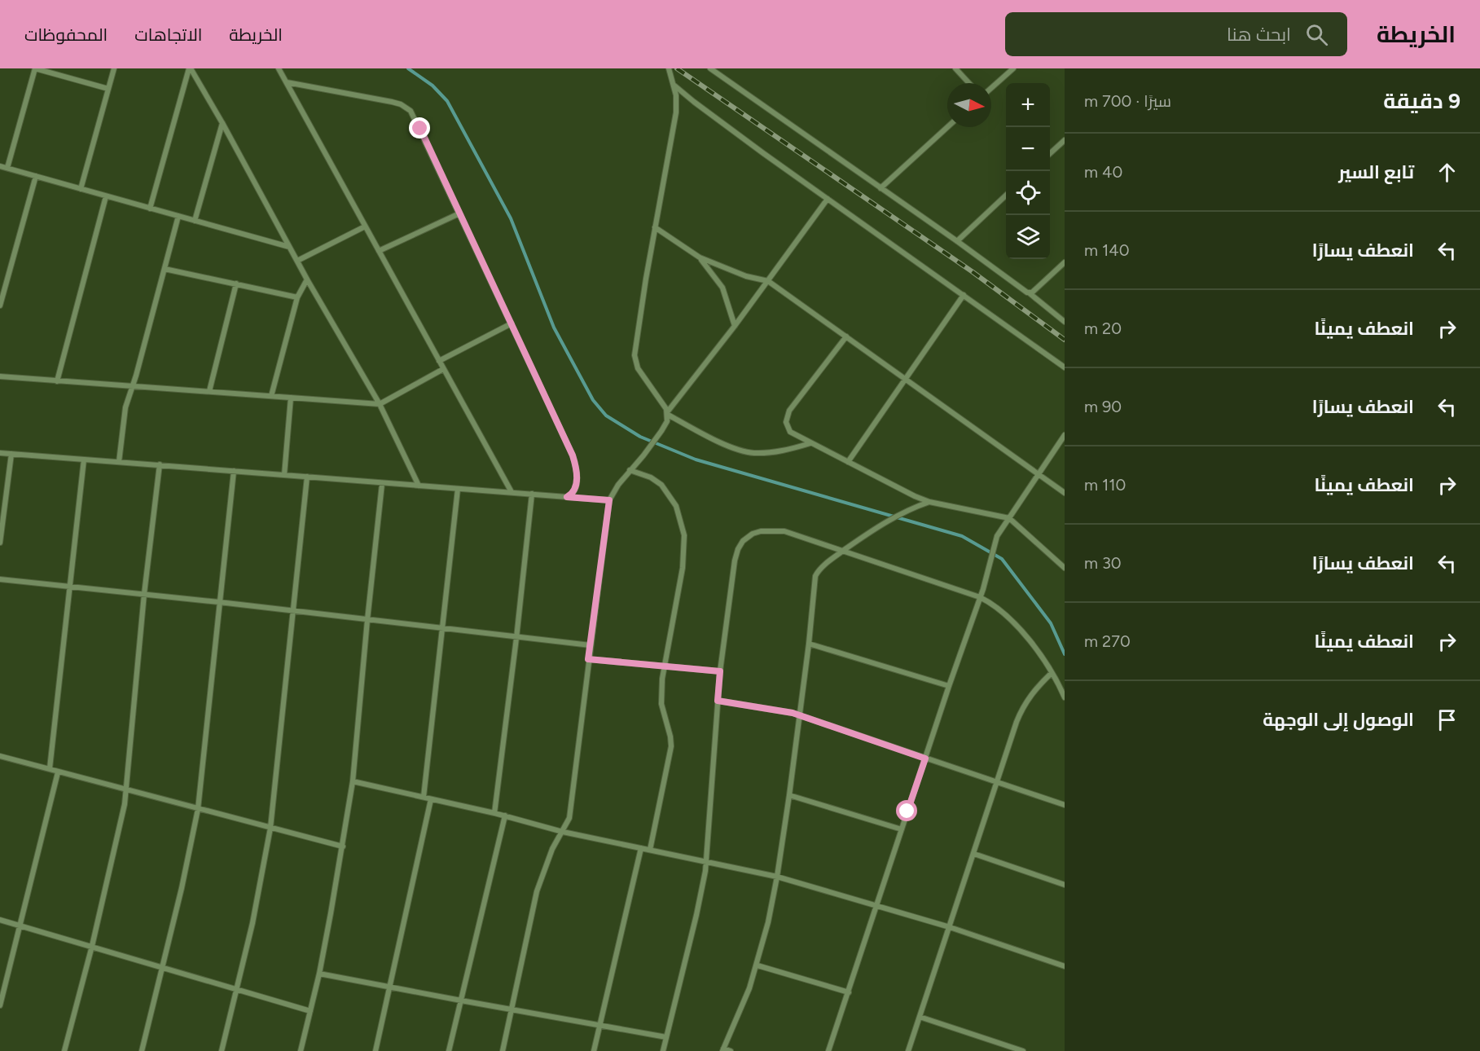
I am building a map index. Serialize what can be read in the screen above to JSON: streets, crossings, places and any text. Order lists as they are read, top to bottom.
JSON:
{
  "north": "right",
  "page": {
    "header": "الخريطة",
    "search": "ابحث هنا",
    "nav": ["الخريطة", "الاتجاهات", "المحفوظات"],
    "heading": ["9 دقيقة", "سيرًا · 700 m"],
    "map_buttons": ["+", "−"],
    "list": [
      ["تابع السير", "40 m"],
      ["انعطف يسارًا", "140 m"],
      ["انعطف يمينًا", "20 m"],
      ["انعطف يسارًا", "90 m"],
      ["انعطف يمينًا", "110 m"],
      ["انعطف يسارًا", "30 m"],
      ["انعطف يمينًا", "270 m"],
      "الوصول إلى الوجهة"
    ]
  }
}
